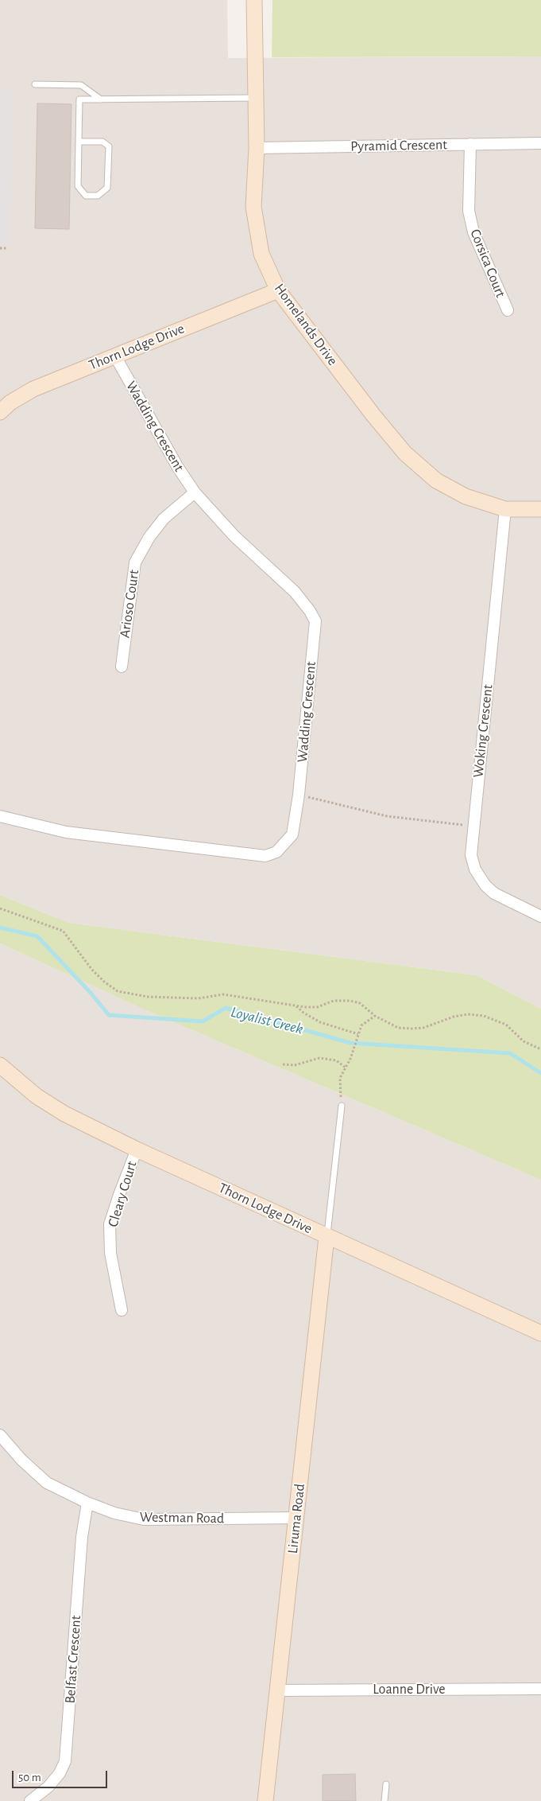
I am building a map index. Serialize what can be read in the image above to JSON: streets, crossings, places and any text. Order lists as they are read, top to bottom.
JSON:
{
  "streets": {
    "street": [
      "Pyramid Crescent",
      "Corsica Court",
      "Homelands Drive",
      "Thorn Lodge Drive",
      "Wadding Crescent",
      "Arioso Court",
      "Woking Crescent",
      "Cleary Court",
      "Westman Road",
      "Liruma Road",
      "Belfast Crescent",
      "Loanne Drive"
    ]
  },
  "crossings": [
    ["Pyramid Crescent", "Corsica Court"],
    ["Pyramid Crescent", "Homelands Drive"],
    ["Homelands Drive", "Thorn Lodge Drive"],
    ["Homelands Drive", "Woking Crescent"],
    ["Thorn Lodge Drive", "Wadding Crescent"],
    ["Thorn Lodge Drive", "Cleary Court"],
    ["Thorn Lodge Drive", "Liruma Road"],
    ["Wadding Crescent", "Arioso Court"],
    ["Westman Road", "Liruma Road"],
    ["Westman Road", "Belfast Crescent"],
    ["Liruma Road", "Loanne Drive"]
  ],
  "water": ["Loyalist Creek"],
  "scale_bar": "50 m"
}
